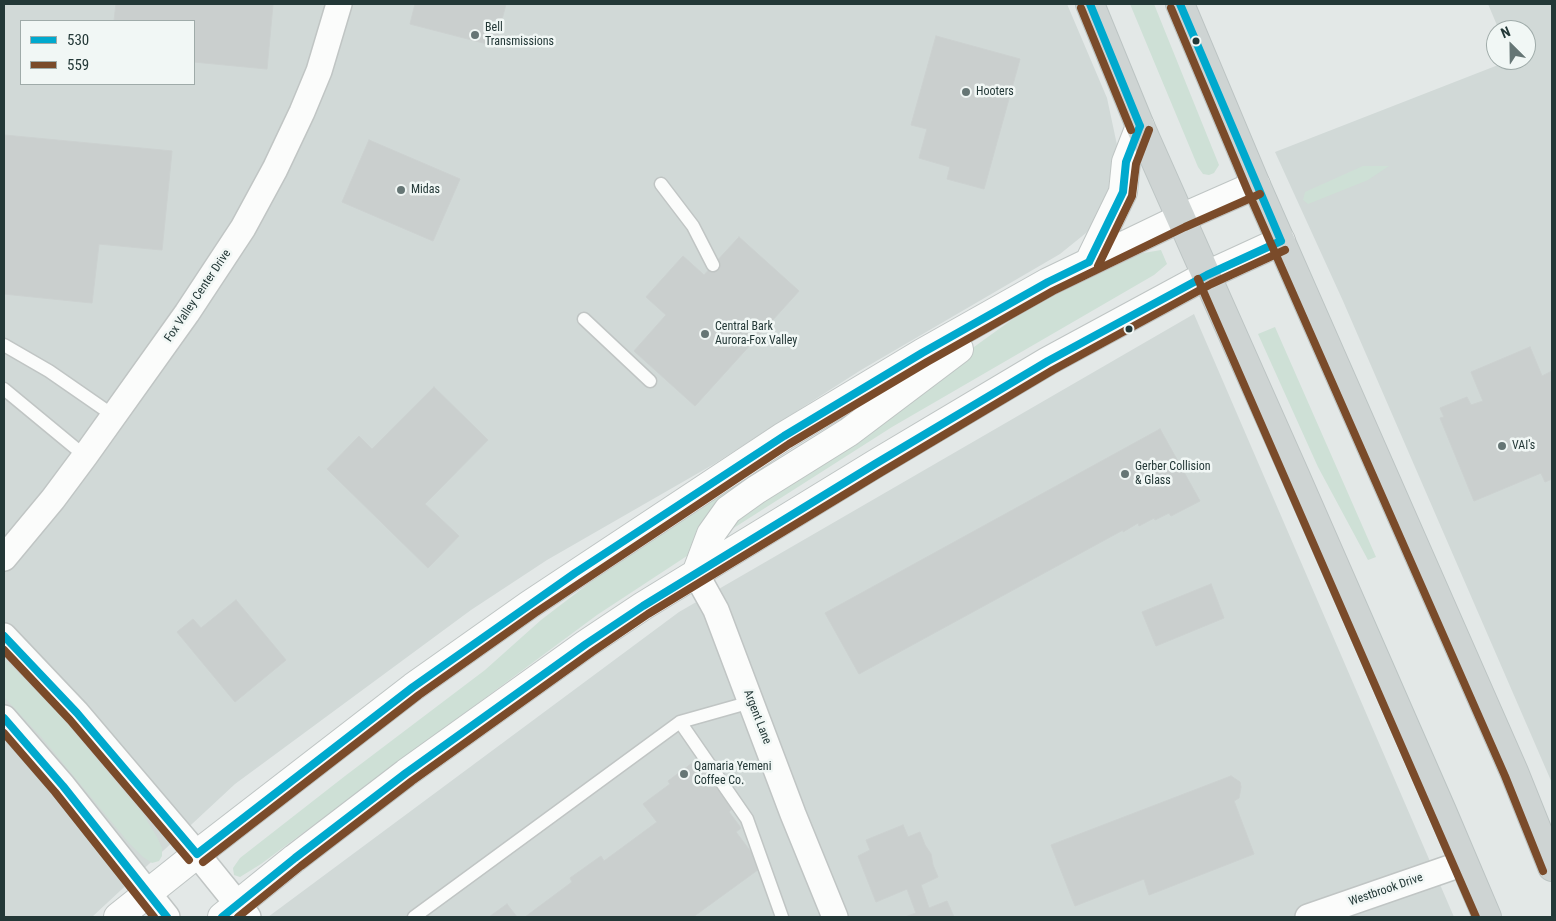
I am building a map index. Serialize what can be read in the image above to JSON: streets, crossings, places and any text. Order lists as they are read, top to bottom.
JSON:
{
  "streets": {
    "street": ["Fox Valley Center Drive", "Argent Lane", "Westbrook Drive"]
  },
  "places": [
    "Bell Transmissions",
    "Hooters",
    "Midas",
    "Central Bark Aurora-Fox Valley",
    "VAI's",
    "Gerber Collision & Glass",
    "Qamaria Yemeni Coffee Co."
  ],
  "lines": ["transit line 530", "transit line 559"],
  "legend": ["530", "559"],
  "north": "top left"
}
